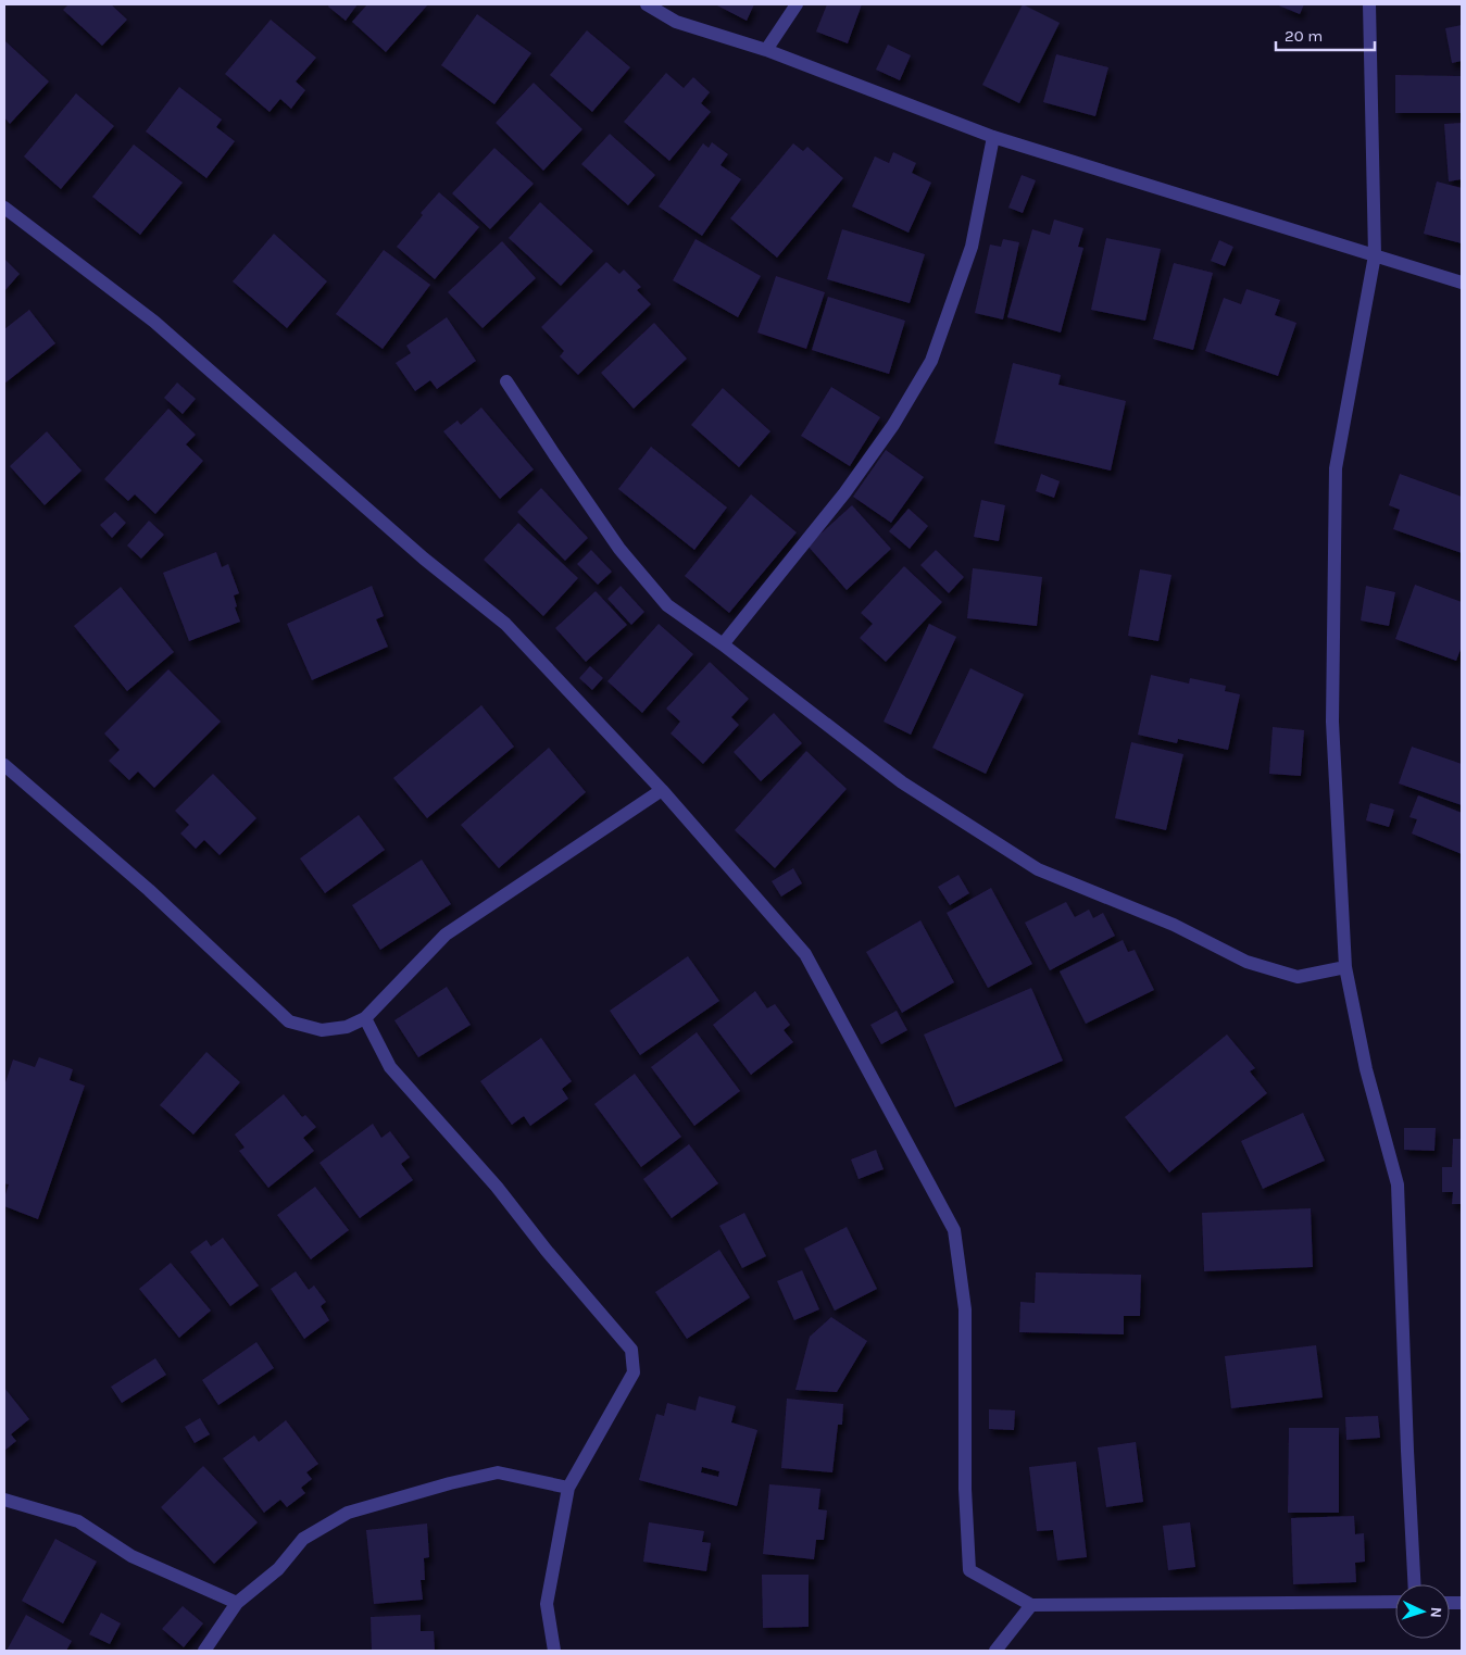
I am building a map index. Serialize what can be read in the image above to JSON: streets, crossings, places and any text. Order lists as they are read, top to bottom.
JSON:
{
  "scale_bar": "20 m",
  "north": "right"
}
